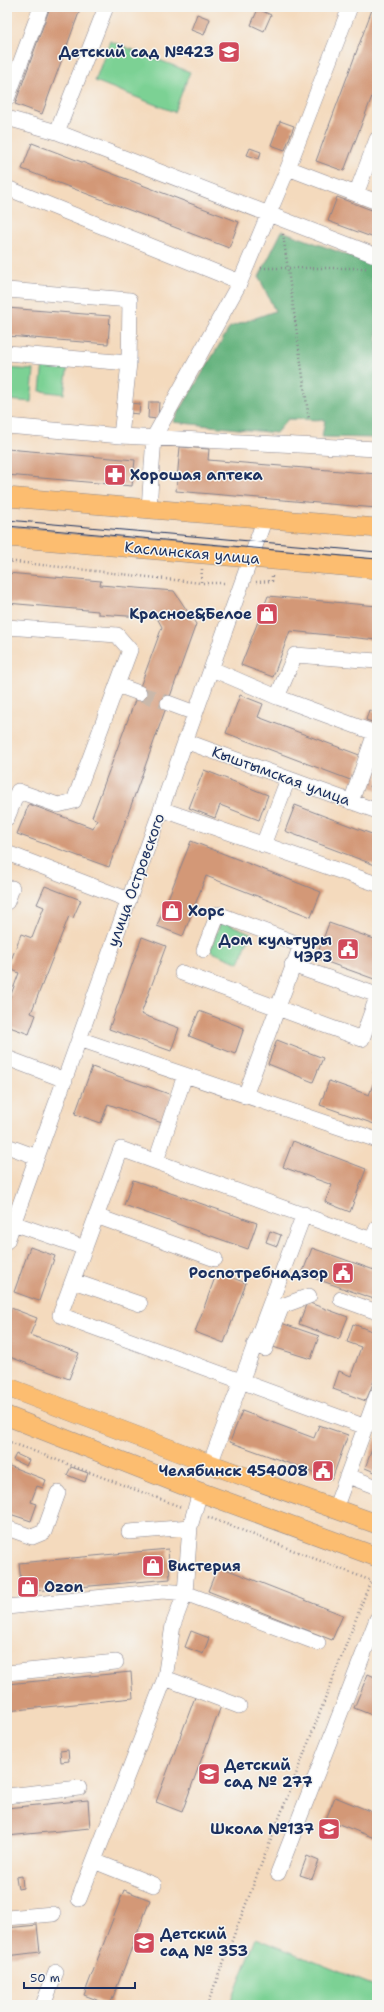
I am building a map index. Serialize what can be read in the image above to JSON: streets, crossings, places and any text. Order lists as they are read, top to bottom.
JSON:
{
  "streets": {
    "main road": ["Каслинская улица"],
    "street": ["Кыштымская улица", "улица Островского"]
  },
  "crossings": [
    ["Каслинская улица", "улица Островского"],
    ["Кыштымская улица", "улица Островского"]
  ],
  "places": {
    "school or university": [
      "Детский сад №423",
      "Детский сад № 277",
      "Школа №137",
      "Детский сад № 353"
    ],
    "pharmacy": ["Хорошая аптека"],
    "shop": [
      "Красное&Белое",
      "Хорс",
      "Вистерия",
      "Ozon"
    ],
    "public building": ["Дом культуры ЧЭРЗ", "Роспотребнадзор", "Челябинск 454008"]
  },
  "scale_bar": "50 m"
}
